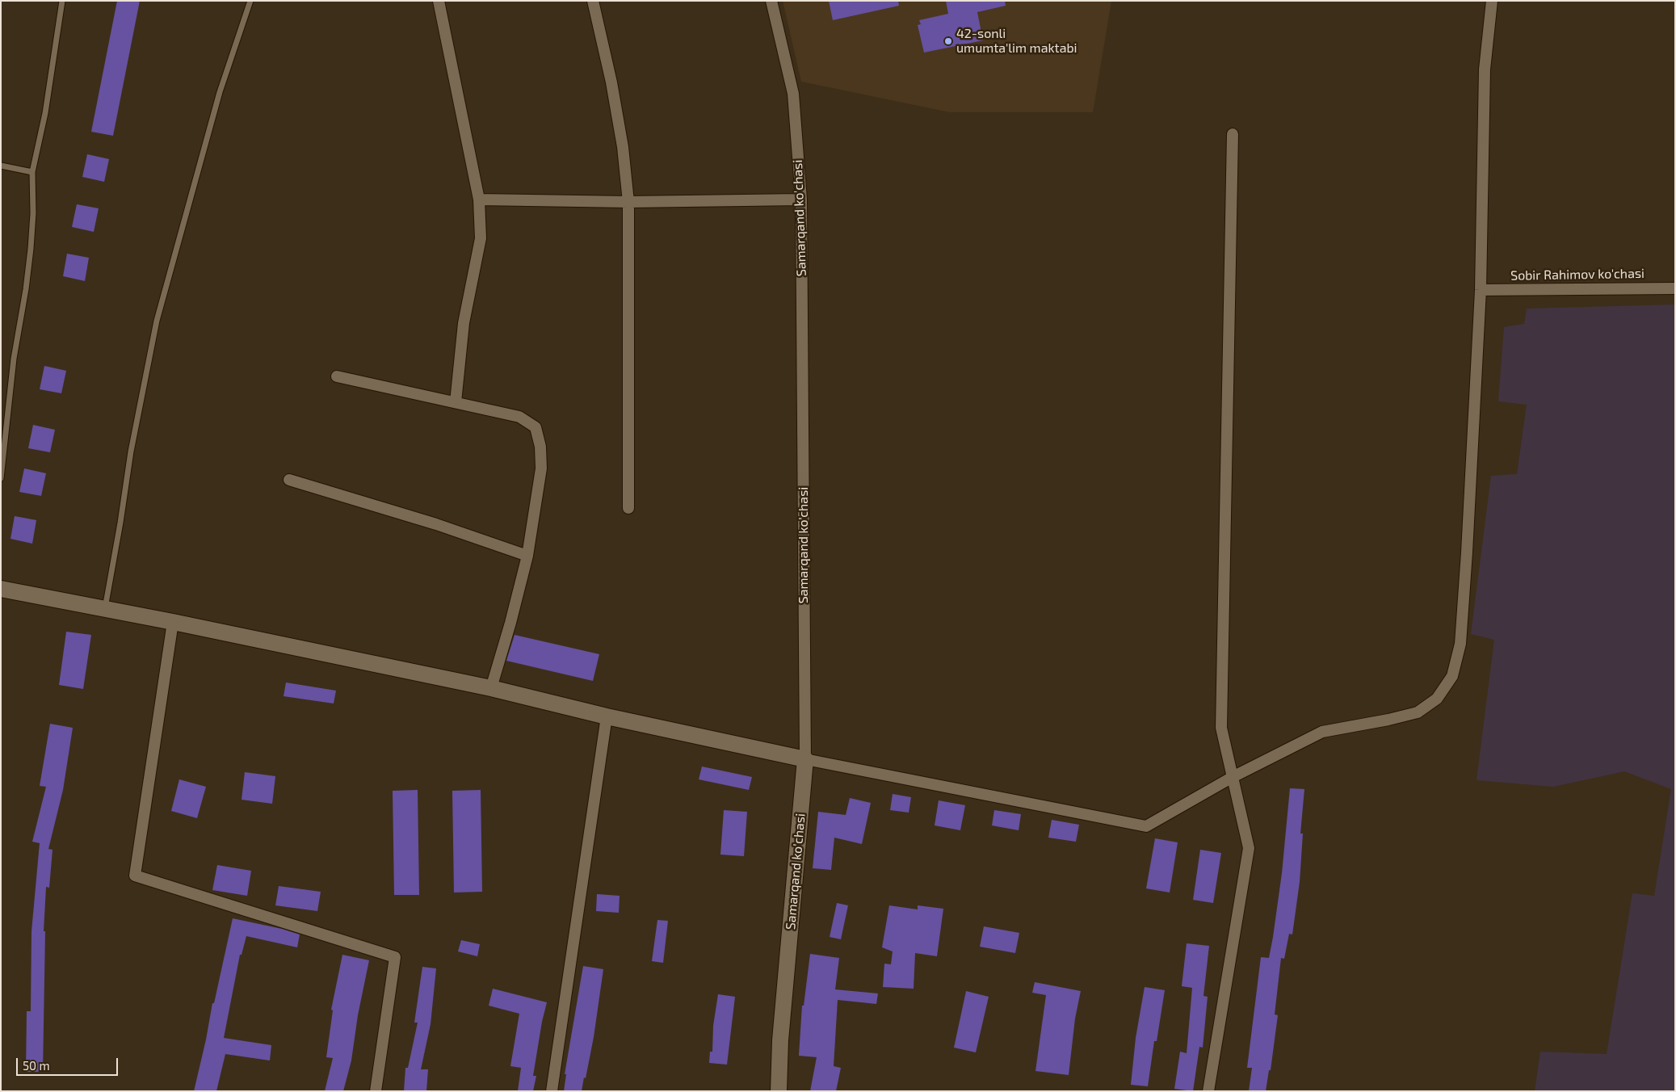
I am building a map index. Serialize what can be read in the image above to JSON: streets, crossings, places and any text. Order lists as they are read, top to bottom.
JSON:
{
  "streets": {
    "street": ["Samarqand ko'chasi", "Sobir Rahimov ko'chasi"]
  },
  "places": ["42-sonli umumta'lim maktabi"],
  "scale_bar": "50 m"
}
